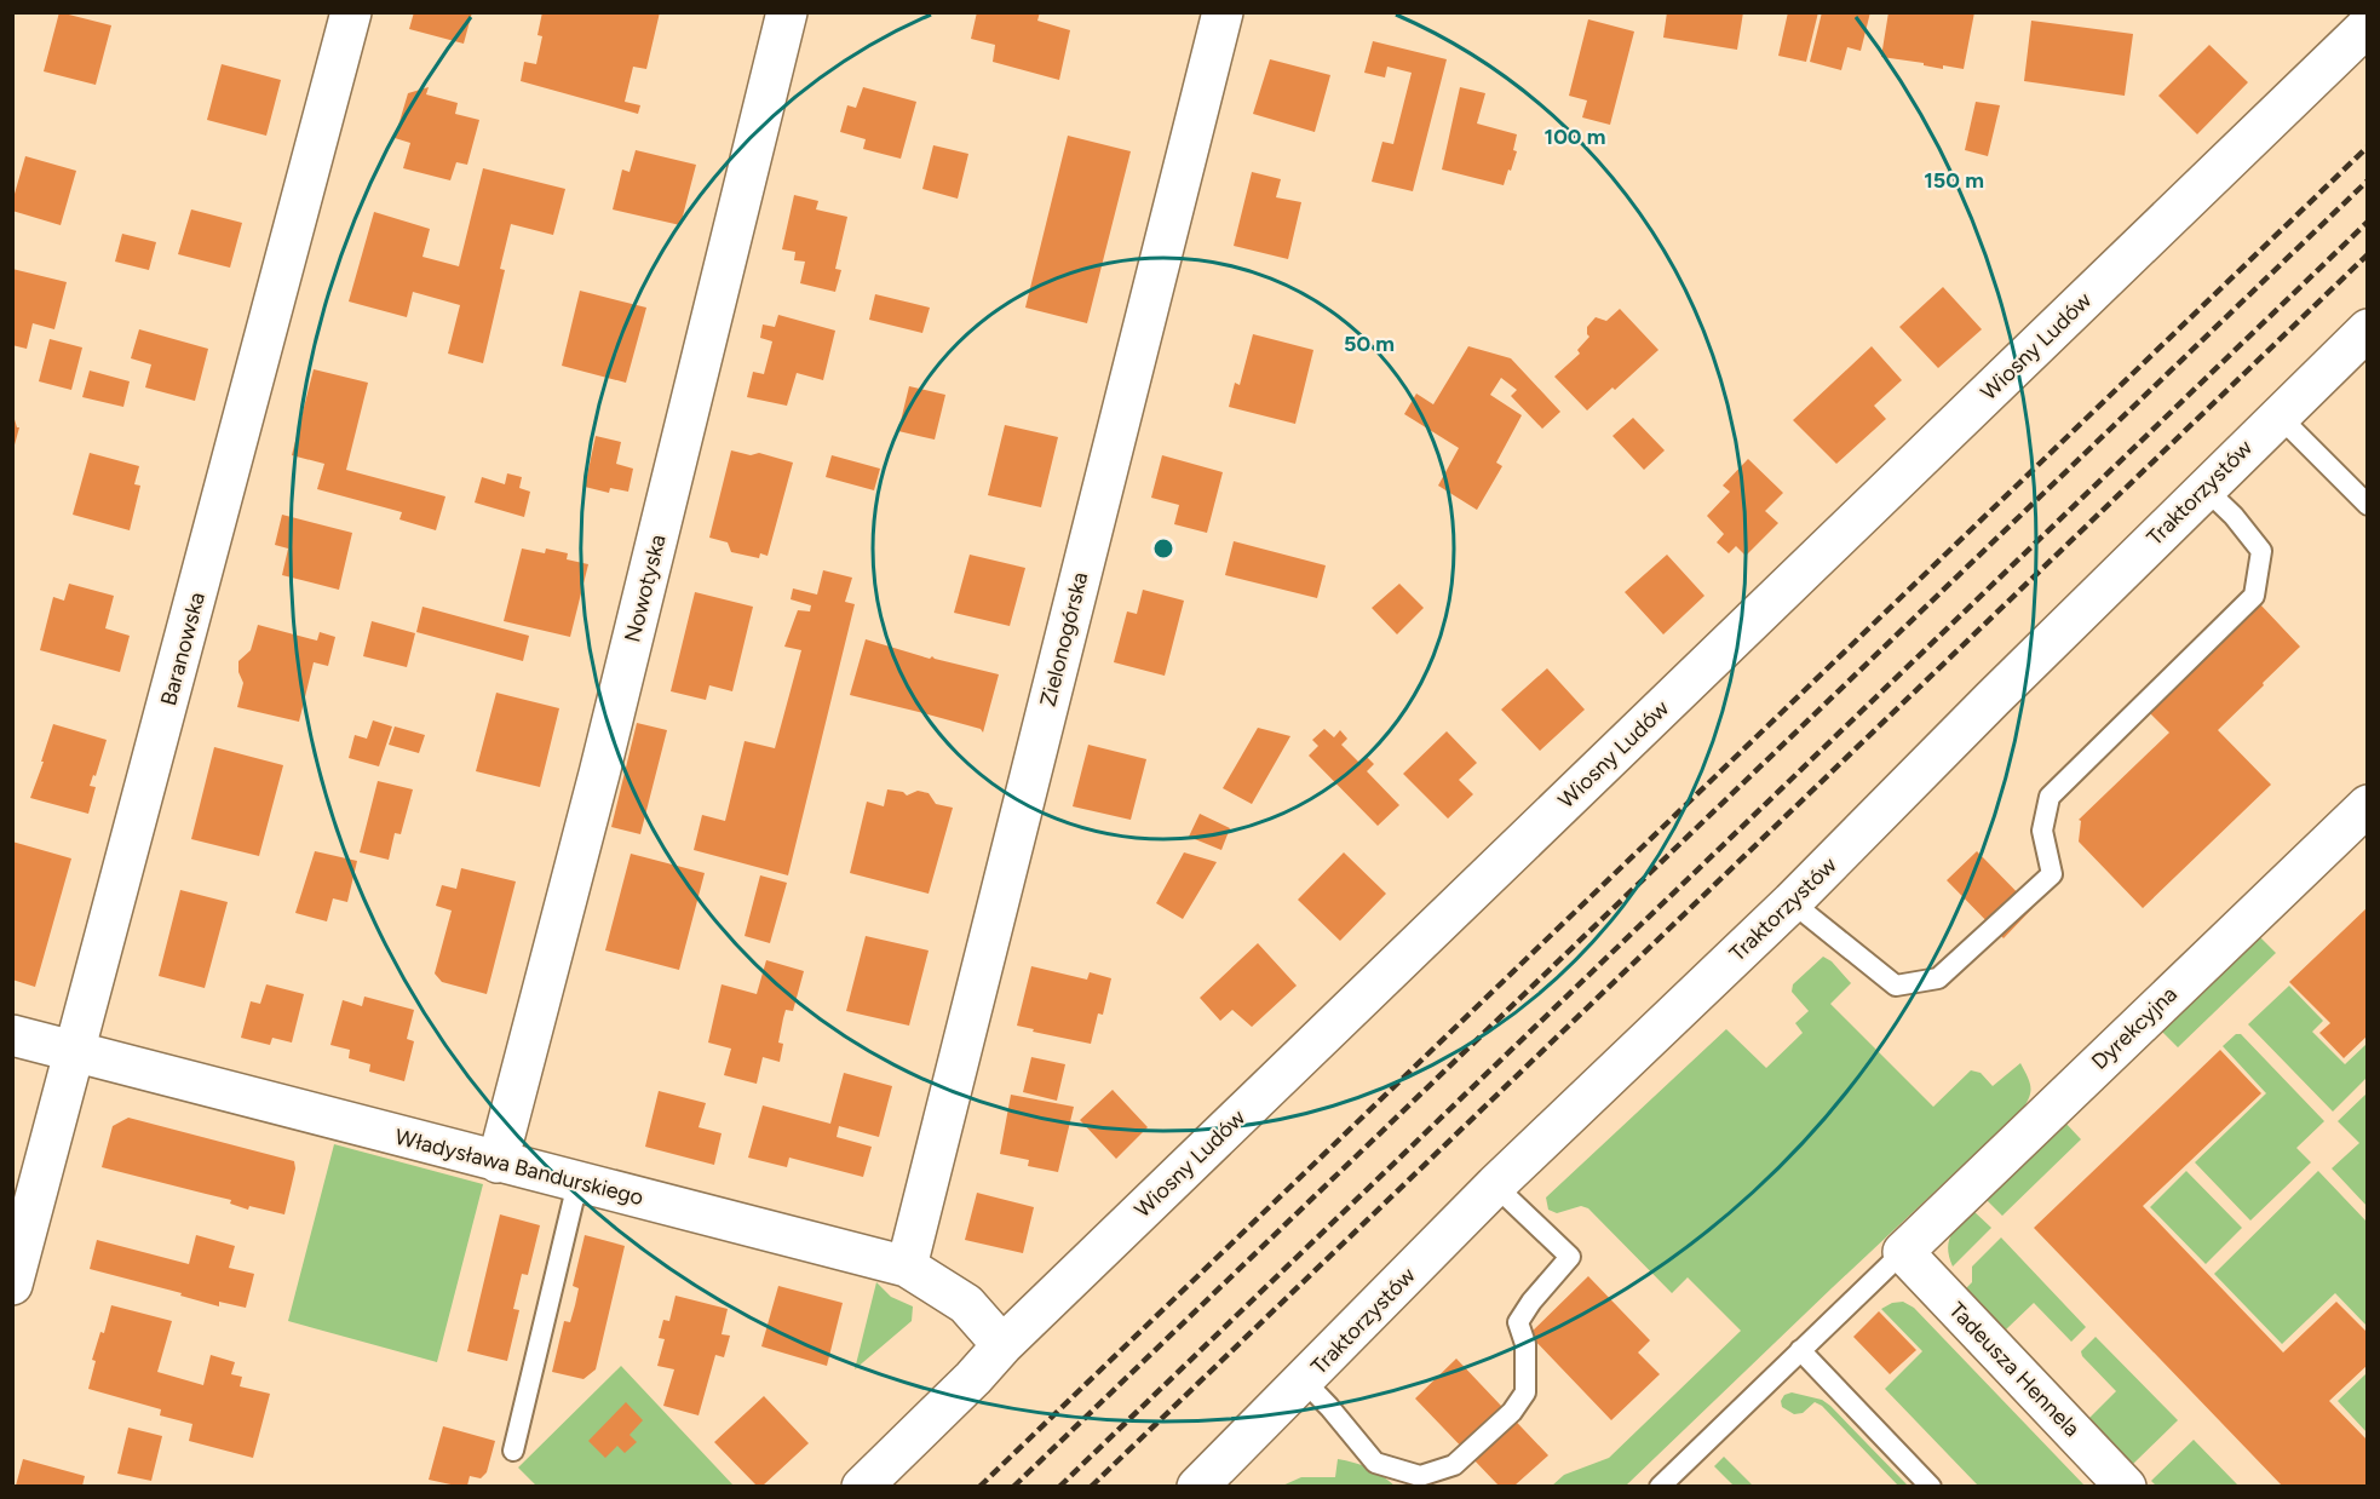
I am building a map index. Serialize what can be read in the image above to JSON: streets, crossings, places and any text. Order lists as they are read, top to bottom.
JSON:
{
  "streets": {
    "street": [
      "Wiosny Ludów",
      "Traktorzystów",
      "Nowotyska",
      "Zielonogórska",
      "Baranowska",
      "Dyrekcyjna",
      "Władysława Bandurskiego",
      "Tadeusza Hennela"
    ]
  },
  "crossings": [
    ["Wiosny Ludów", "Władysława Bandurskiego"],
    ["Nowotyska", "Władysława Bandurskiego"],
    ["Zielonogórska", "Władysława Bandurskiego"],
    ["Baranowska", "Władysława Bandurskiego"],
    ["Dyrekcyjna", "Tadeusza Hennela"]
  ],
  "rings": ["100 m", "150 m", "50 m"]
}
